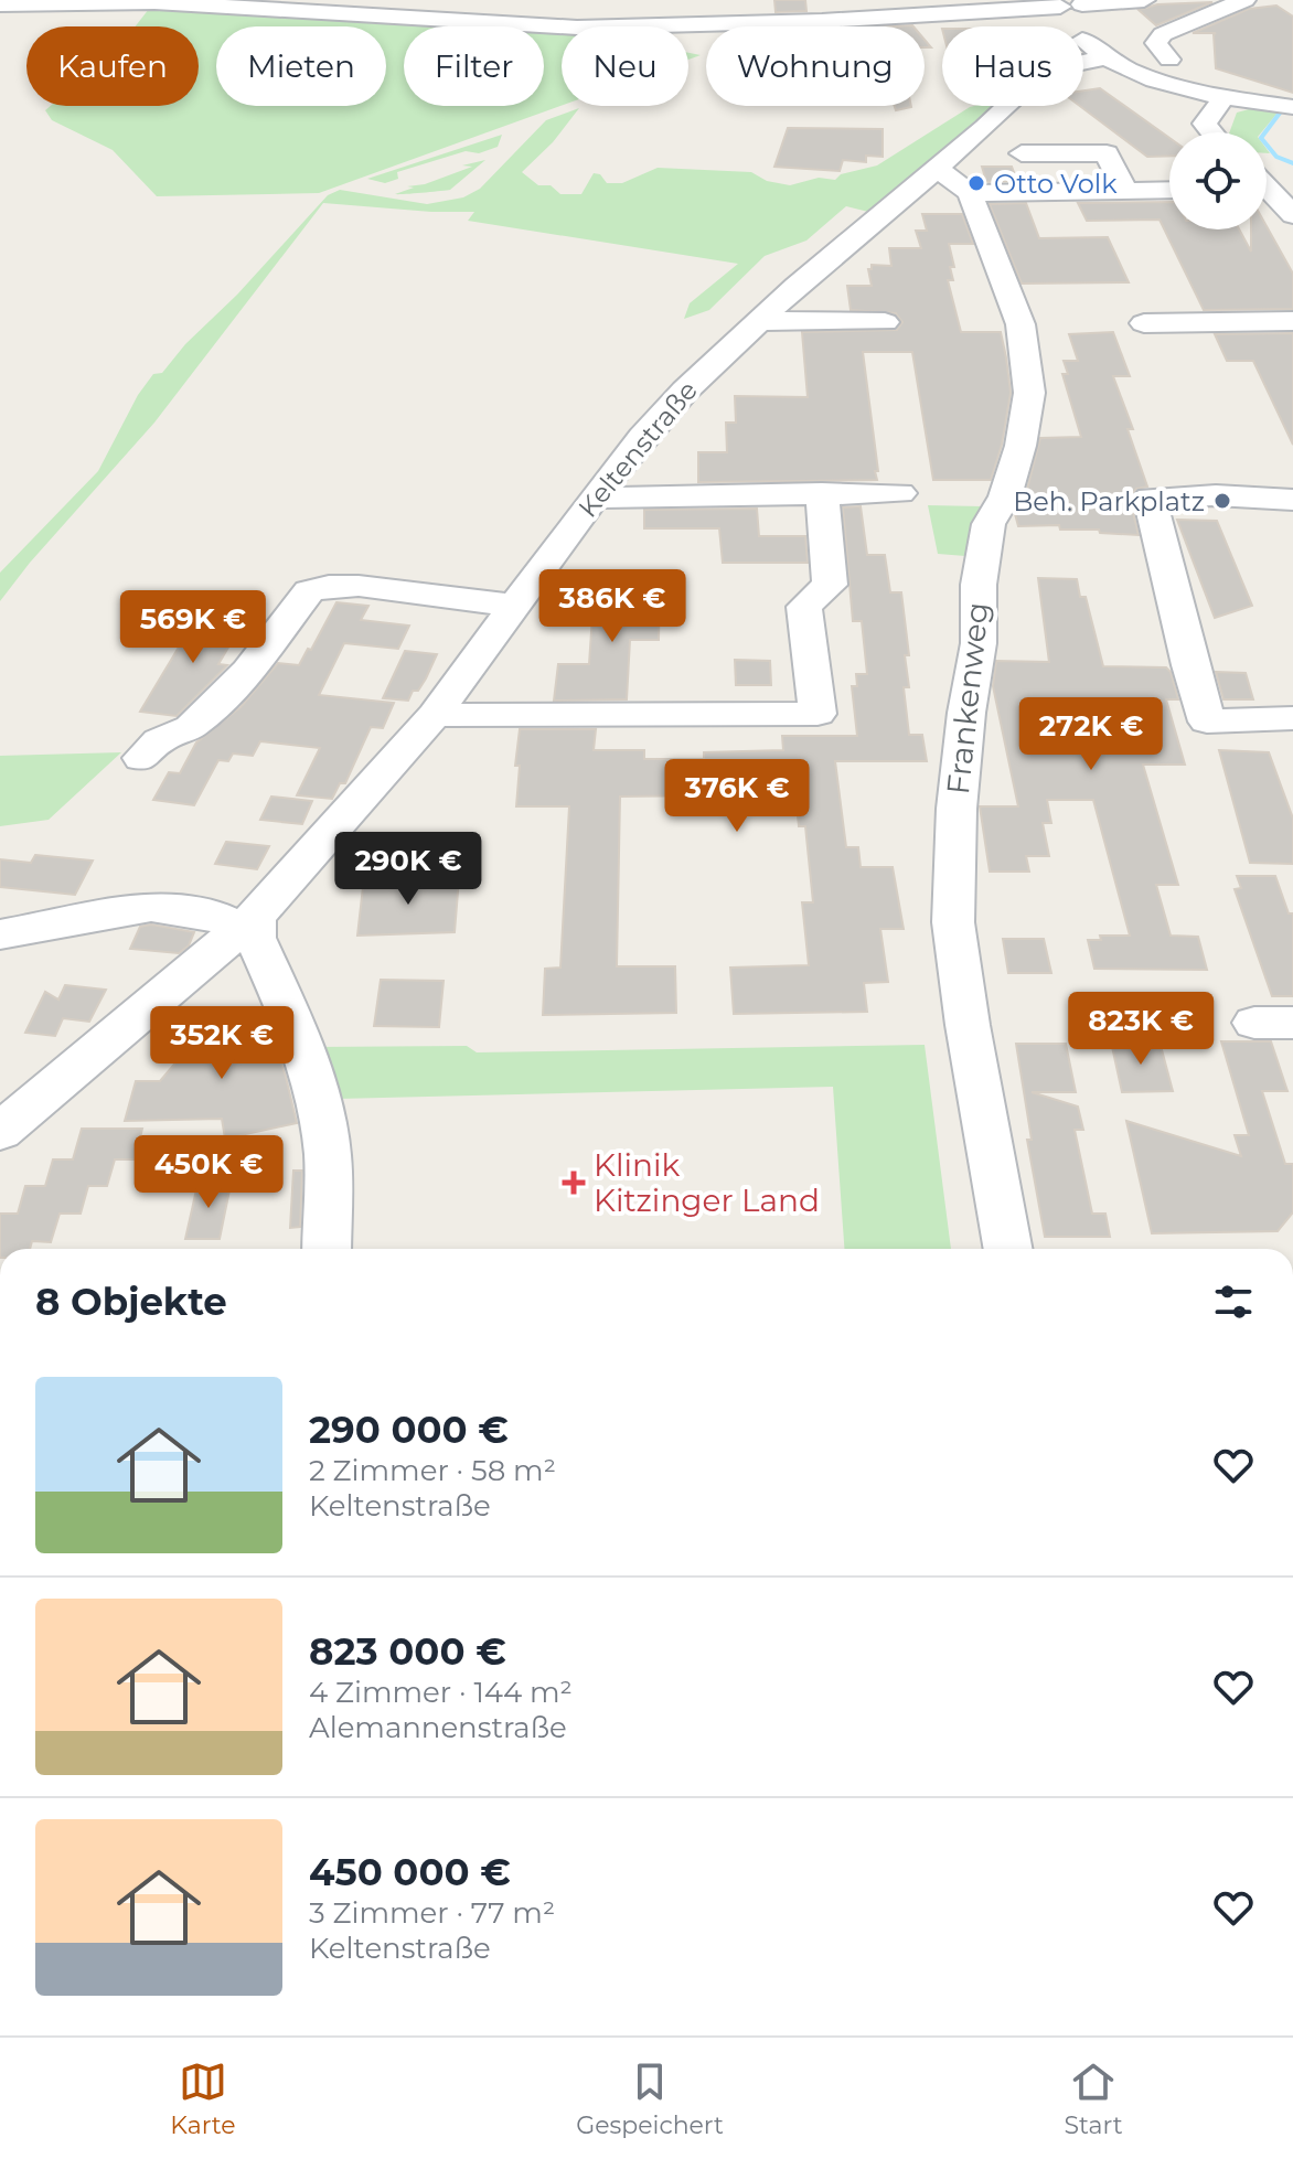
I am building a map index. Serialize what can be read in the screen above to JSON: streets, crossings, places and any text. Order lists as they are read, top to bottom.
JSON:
{
  "streets": {
    "street": ["Keltenstraße", "Frankenweg"]
  },
  "places": {
    "other": ["Otto Volk", "Beh. Parkplatz"],
    "health": ["Klinik Kitzinger Land"]
  },
  "page": {
    "chip": [
      "Kaufen",
      "Mieten",
      "Filter",
      "Neu",
      "Wohnung",
      "Haus"
    ],
    "price": [
      "386K €",
      "569K €",
      "272K €",
      "376K €",
      "290K €",
      "823K €",
      "352K €",
      "450K €"
    ],
    "heading": "8 Objekte",
    "list": [
      {
        "name": "290 000 €",
        "note": "2 Zimmer · 58 m² · Keltenstraße"
      },
      {
        "name": "823 000 €",
        "note": "4 Zimmer · 144 m² · Alemannenstraße"
      },
      {
        "name": "450 000 €",
        "note": "3 Zimmer · 77 m² · Keltenstraße"
      }
    ],
    "tabs": ["Karte", "Gespeichert", "Start"]
  }
}
